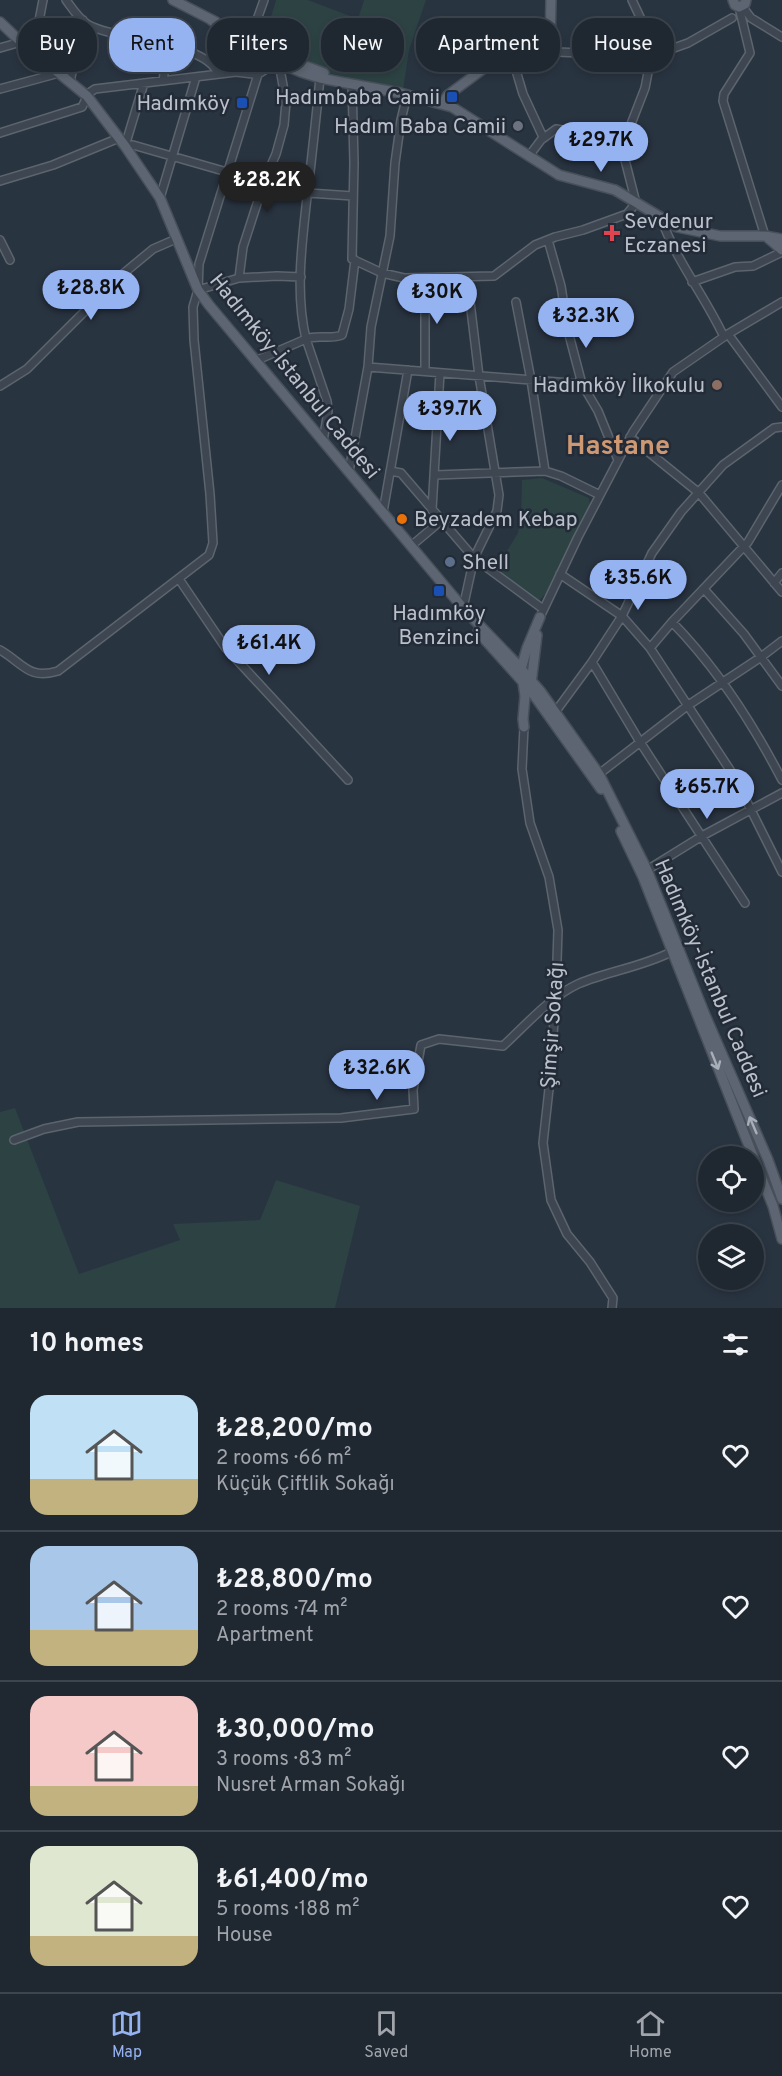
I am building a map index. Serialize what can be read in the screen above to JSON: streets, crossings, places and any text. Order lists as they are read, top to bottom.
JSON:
{
  "streets": {
    "main road": ["Hadımköy-İstanbul Caddesi"],
    "street": ["Şimşir Sokağı"]
  },
  "districts": ["Hastane"],
  "places": {
    "transit": ["Hadımbaba Camii", "Hadımköy", "Hadımköy Benzinci"],
    "other": [
      "Hadım Baba Camii",
      "Hadımköy İlkokulu",
      "Beyzadem Kebap",
      "Shell"
    ],
    "health": ["Sevdenur Eczanesi"]
  },
  "page": {
    "chip": [
      "Buy",
      "Rent",
      "Filters",
      "New",
      "Apartment",
      "House"
    ],
    "price": [
      "₺29.7K",
      "₺28.2K",
      "₺28.8K",
      "₺30K",
      "₺32.3K",
      "₺39.7K",
      "₺35.6K",
      "₺61.4K",
      "₺65.7K",
      "₺32.6K"
    ],
    "heading": "10 homes",
    "list": [
      {
        "name": "₺28,200/mo",
        "note": "2 rooms · 66 m² · Küçük Çiftlik Sokağı"
      },
      {
        "name": "₺28,800/mo",
        "note": "2 rooms · 74 m² · Apartment"
      },
      {
        "name": "₺30,000/mo",
        "note": "3 rooms · 83 m² · Nusret Arman Sokağı"
      },
      {
        "name": "₺61,400/mo",
        "note": "5 rooms · 188 m² · House"
      }
    ],
    "tabs": ["Map", "Saved", "Home"]
  }
}
